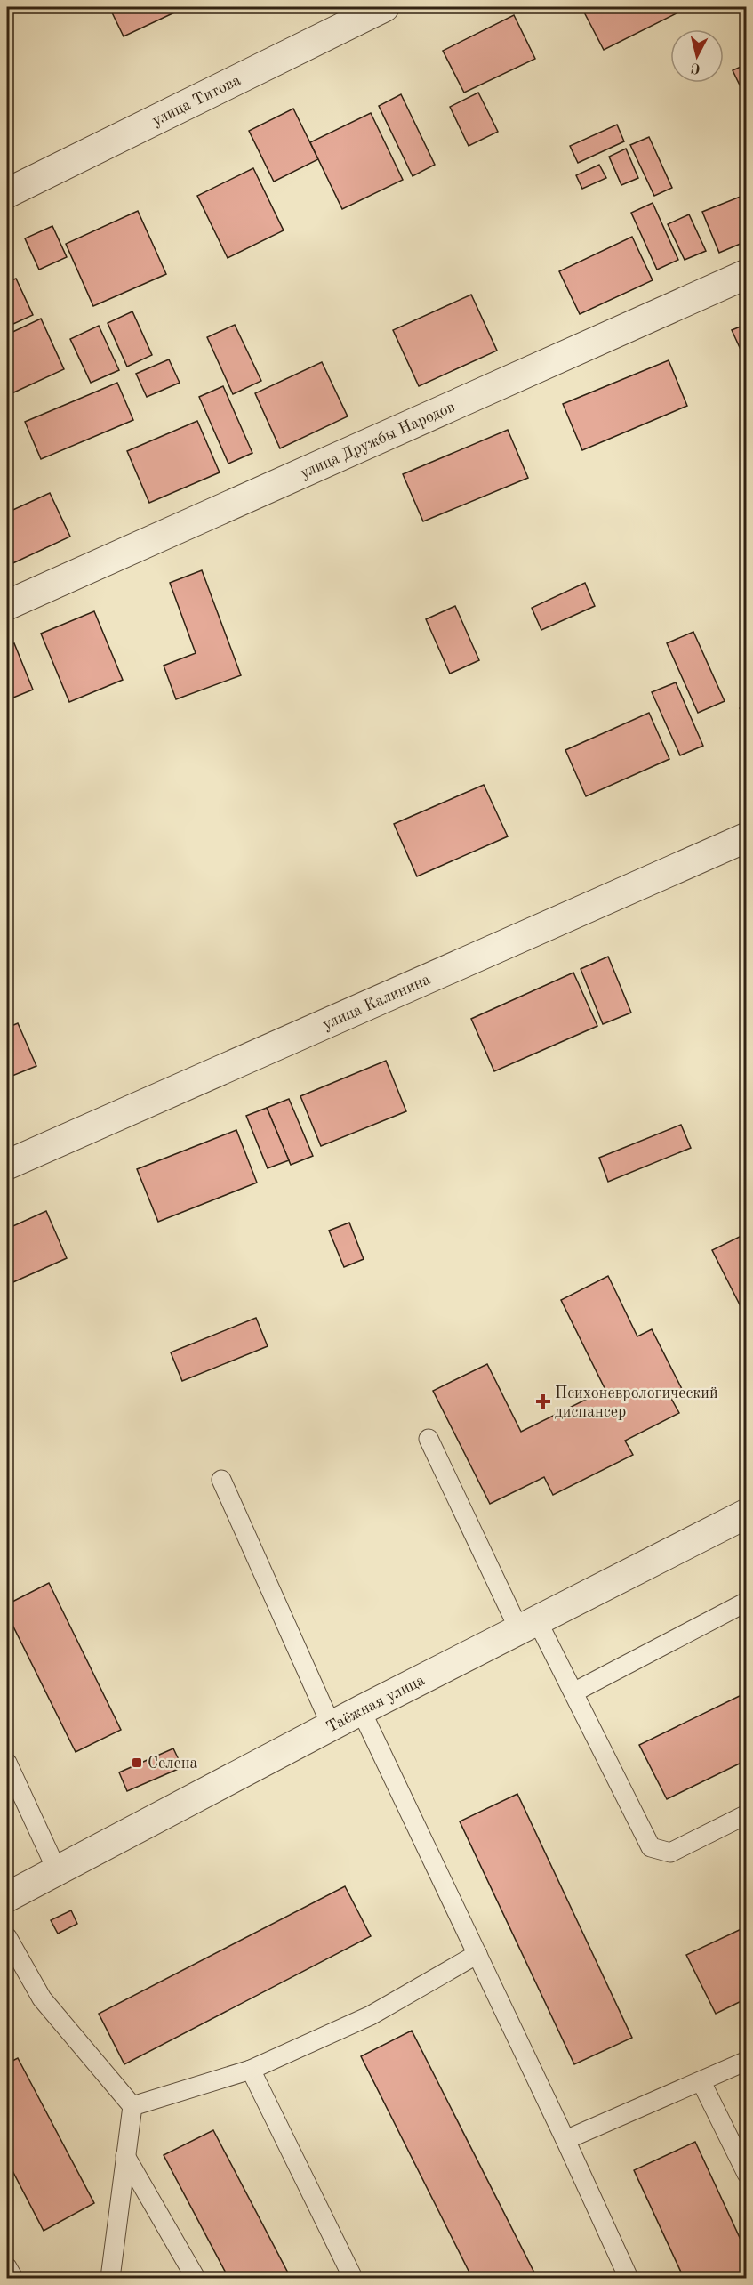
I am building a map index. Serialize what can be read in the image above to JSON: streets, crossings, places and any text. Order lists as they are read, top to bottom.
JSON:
{
  "streets": {
    "street": [
      "улица Титова",
      "улица Дружбы Народов",
      "улица Калинина",
      "Таёжная улица"
    ]
  },
  "places": {
    "health": ["Психоневрологический диспансер"],
    "transit": ["Селена"]
  },
  "north": "bottom"
}
